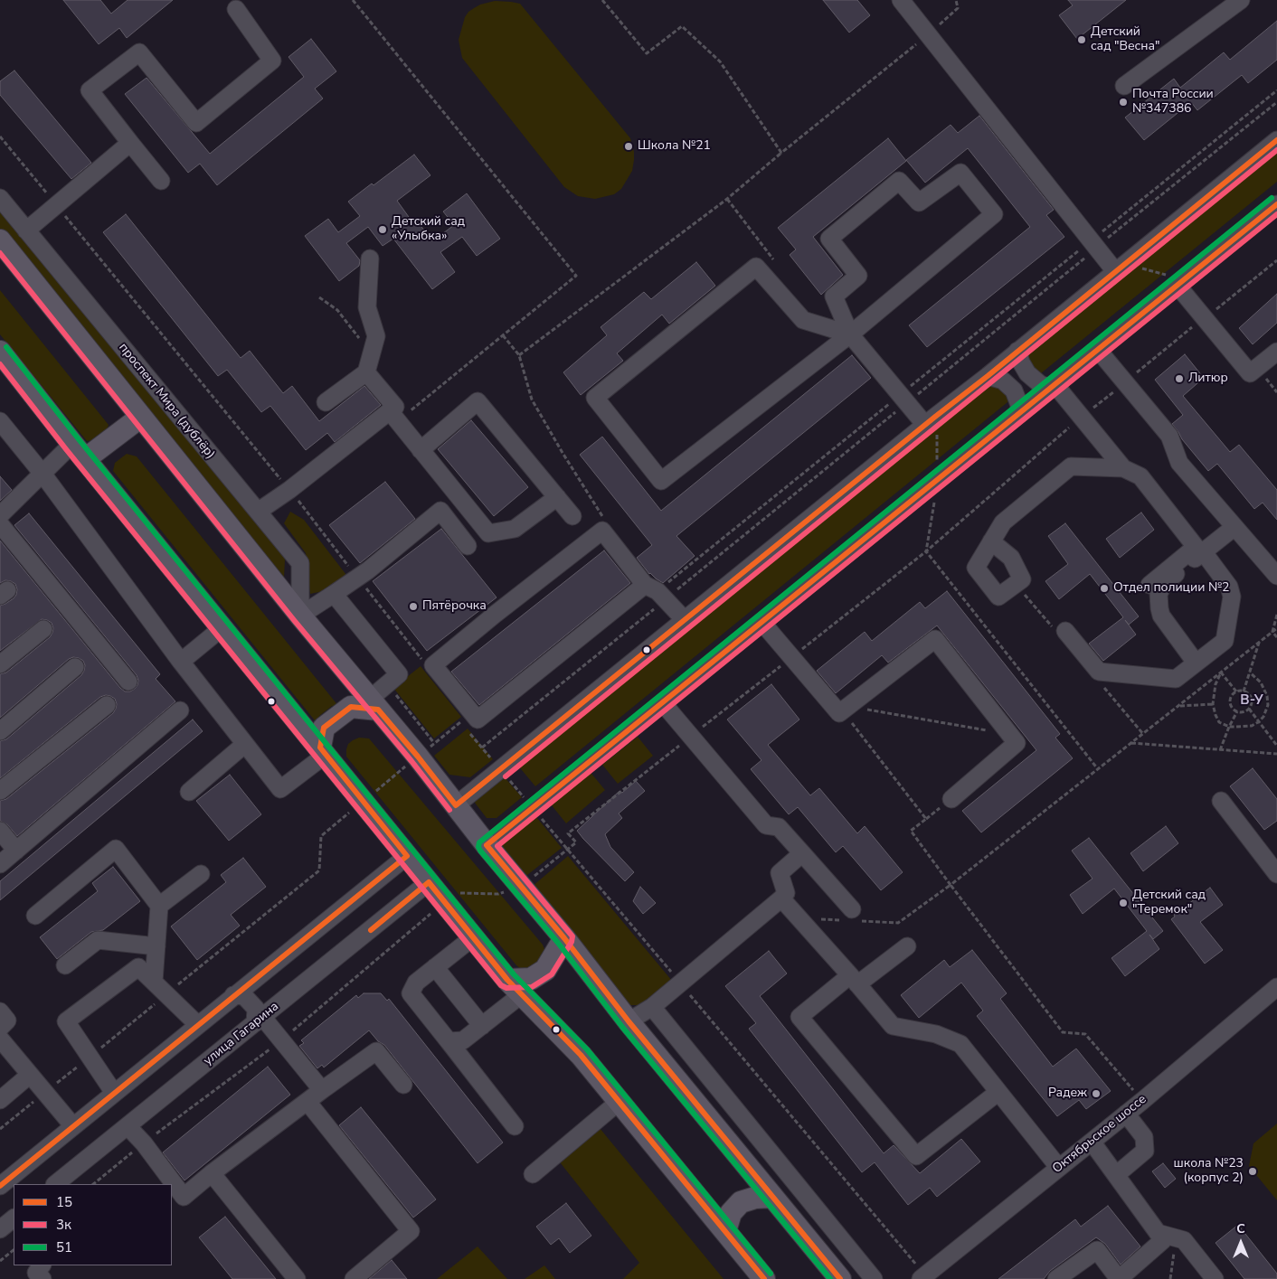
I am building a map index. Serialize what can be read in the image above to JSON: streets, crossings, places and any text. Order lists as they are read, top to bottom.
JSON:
{
  "streets": {
    "street": ["проспект Мира (дублёр)", "улица Гагарина", "Октябрьское шоссе"]
  },
  "districts": ["В-У"],
  "places": [
    "Детский сад \"Весна\"",
    "Почта России №347386",
    "Школа №21",
    "Детский сад «Улыбка»",
    "Литюр",
    "Отдел полиции №2",
    "Пятёрочка",
    "Детский сад \"Теремок\"",
    "Радеж",
    "школа №23 (корпус 2)"
  ],
  "lines": ["transit line 15", "transit line 3к", "transit line 51"],
  "legend": ["15", "3к", "51"],
  "north": "top"
}
